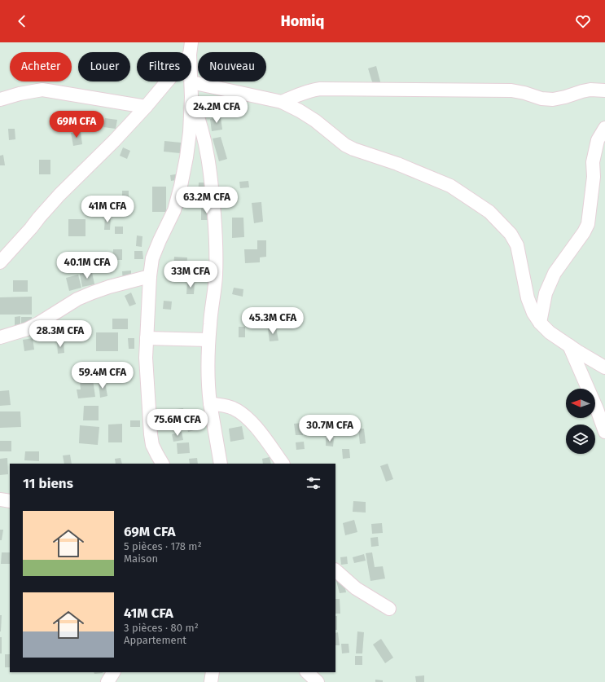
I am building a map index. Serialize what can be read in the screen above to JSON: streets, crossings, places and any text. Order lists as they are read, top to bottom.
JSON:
{
  "north": "left",
  "page": {
    "header": "Homiq",
    "chip": [
      "Acheter",
      "Louer",
      "Filtres",
      "Nouveau"
    ],
    "price": [
      "24.2M CFA",
      "69M CFA",
      "63.2M CFA",
      "41M CFA",
      "40.1M CFA",
      "33M CFA",
      "45.3M CFA",
      "28.3M CFA",
      "59.4M CFA",
      "75.6M CFA",
      "30.7M CFA"
    ],
    "heading": "11 biens",
    "list": [
      {
        "name": "69M CFA",
        "note": "5 pièces · 178 m² · Maison"
      },
      {
        "name": "41M CFA",
        "note": "3 pièces · 80 m² · Appartement"
      }
    ]
  }
}
